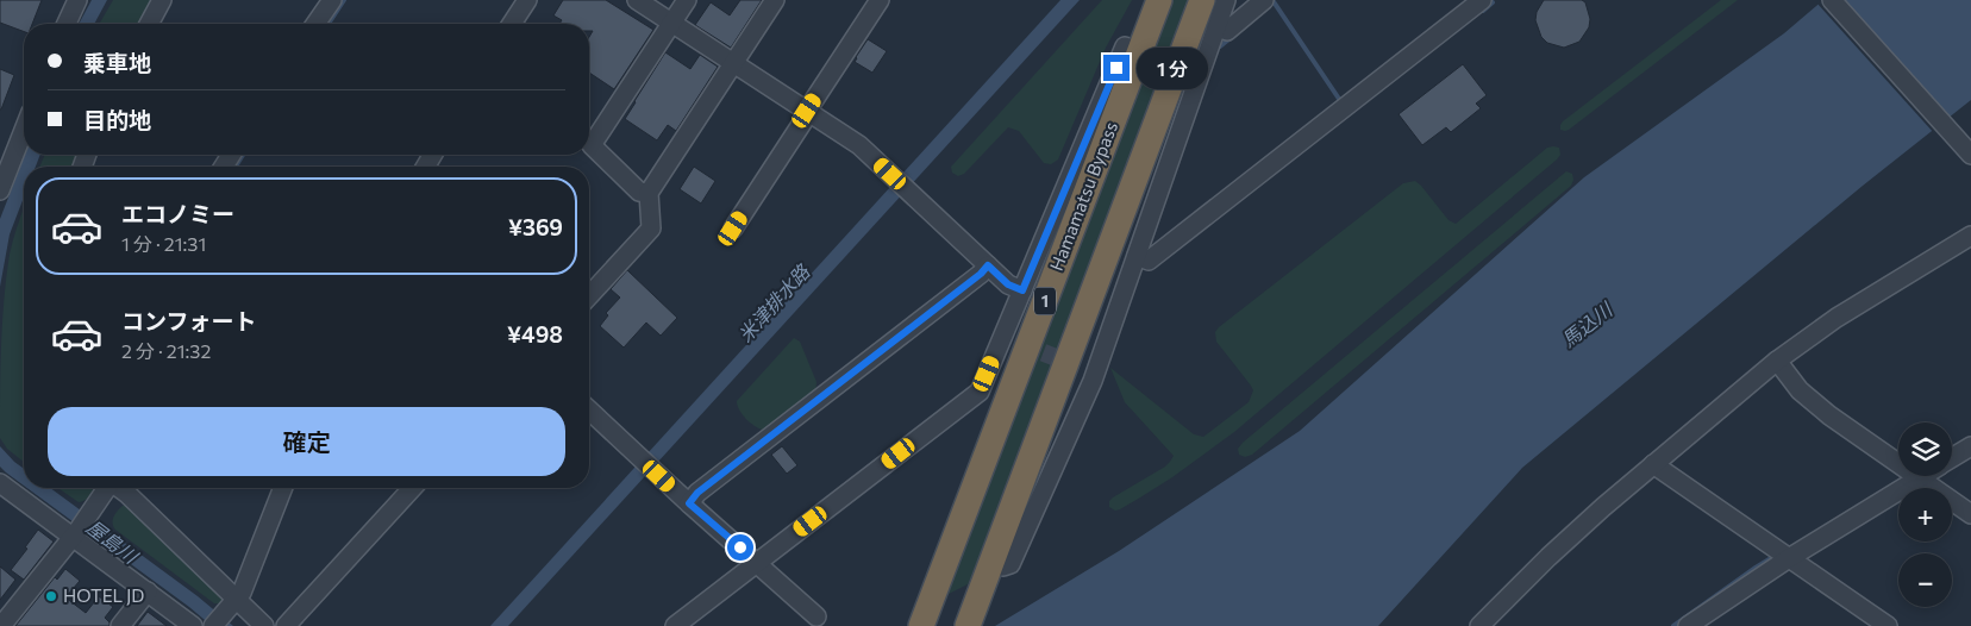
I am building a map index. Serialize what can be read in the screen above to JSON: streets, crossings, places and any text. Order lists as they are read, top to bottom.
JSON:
{
  "streets": {
    "highway": ["Hamamatsu Bypass", "1"]
  },
  "water": ["米津排水路", "馬込川", "屋島川"],
  "places": ["HOTEL JD"],
  "page": {
    "banner": ["乗車地", "目的地"],
    "bubble": "1 分",
    "list": [
      {
        "name": "エコノミー",
        "note": "1 分 · 21:31",
        "value": "¥369"
      },
      {
        "name": "コンフォート",
        "note": "2 分 · 21:32",
        "value": "¥498"
      }
    ],
    "buttons": "確定",
    "map_buttons": ["+", "−"]
  }
}
